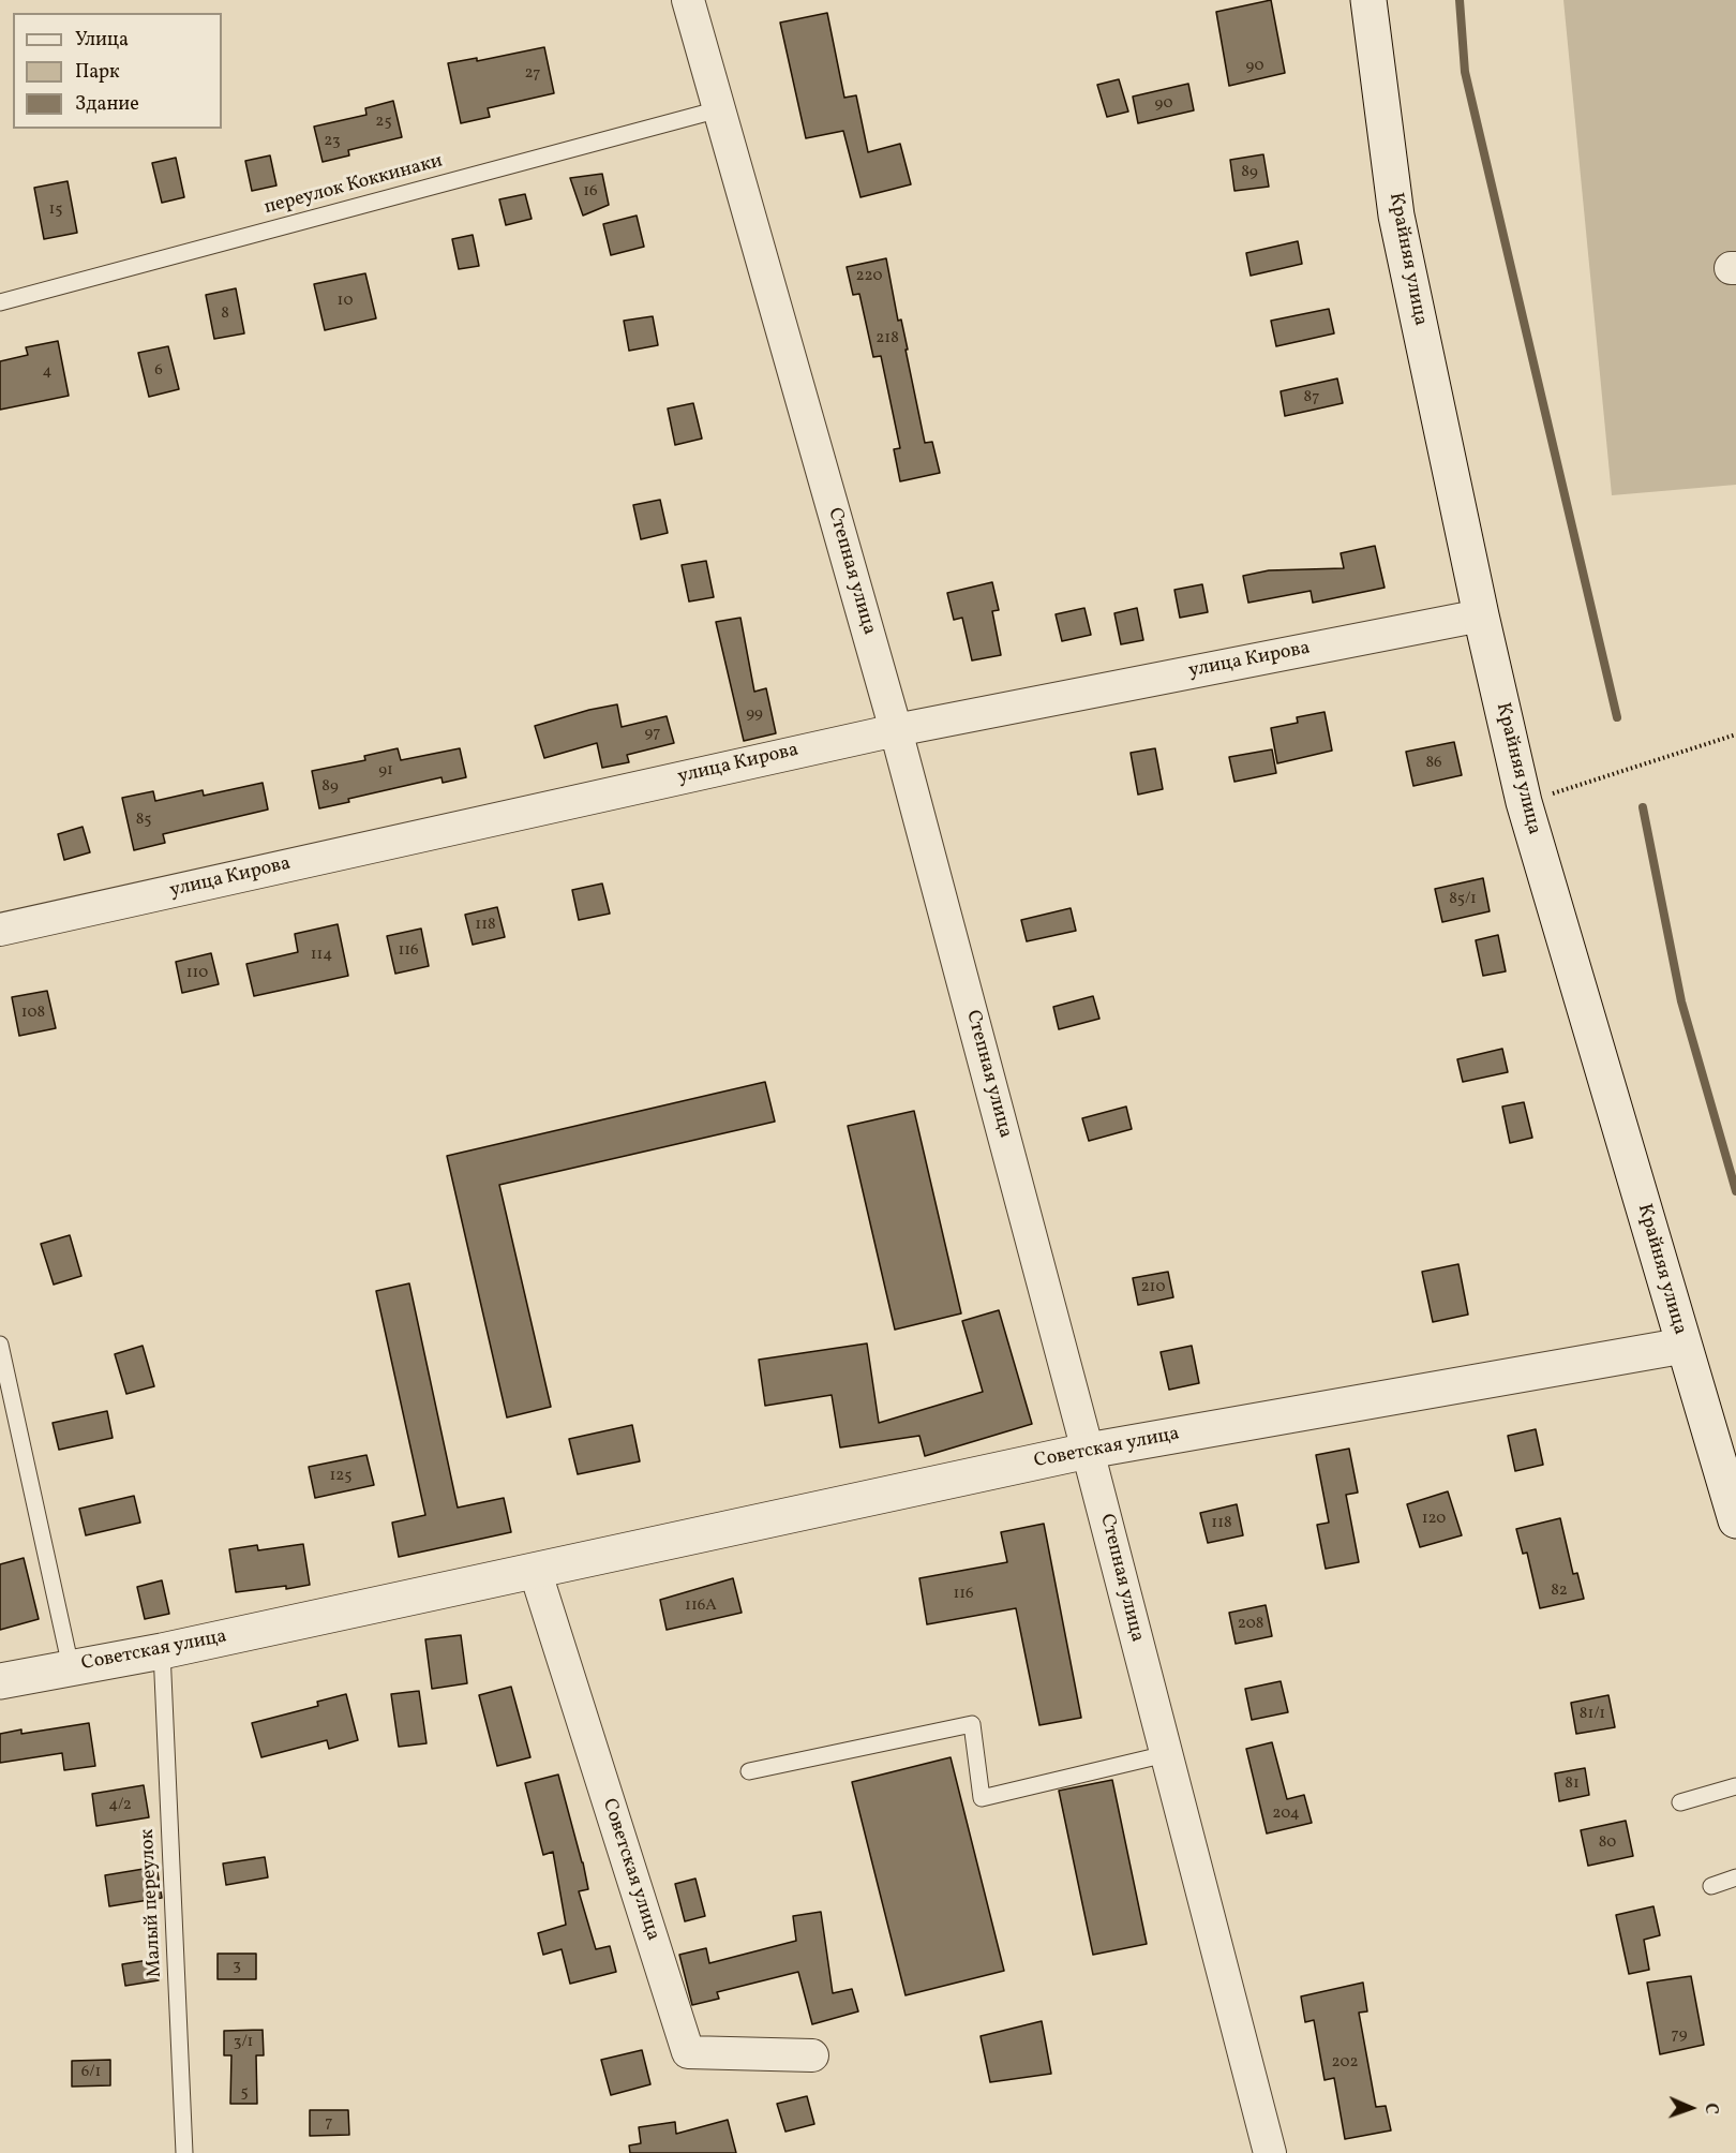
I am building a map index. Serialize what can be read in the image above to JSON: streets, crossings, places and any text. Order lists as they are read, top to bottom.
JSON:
{
  "streets": {
    "street": [
      "Крайняя улица",
      "Степная улица",
      "улица Кирова",
      "Советская улица"
    ],
    "lane": ["переулок Коккинаки", "Малый переулок"]
  },
  "crossings": [
    ["переулок Коккинаки", "Степная улица"],
    ["Крайняя улица", "улица Кирова"],
    ["Крайняя улица", "Советская улица"],
    ["Степная улица", "улица Кирова"],
    ["Степная улица", "Советская улица"],
    ["Советская улица", "Малый переулок"]
  ],
  "house_numbers": [
    "90",
    "27",
    "90",
    "25",
    "23",
    "89",
    "16",
    "15",
    "220",
    "10",
    "8",
    "218",
    "6",
    "4",
    "87",
    "99",
    "97",
    "86",
    "91",
    "89",
    "85",
    "85/1",
    "118",
    "116",
    "114",
    "110",
    "108",
    "210",
    "125",
    "120",
    "118",
    "82",
    "116",
    "116А",
    "208",
    "81/1",
    "81",
    "4/2",
    "204",
    "80",
    "3",
    "79",
    "3/1",
    "202",
    "6/1",
    "5",
    "7"
  ],
  "legend": ["Улица", "Парк", "Здание"],
  "north": "right"
}
